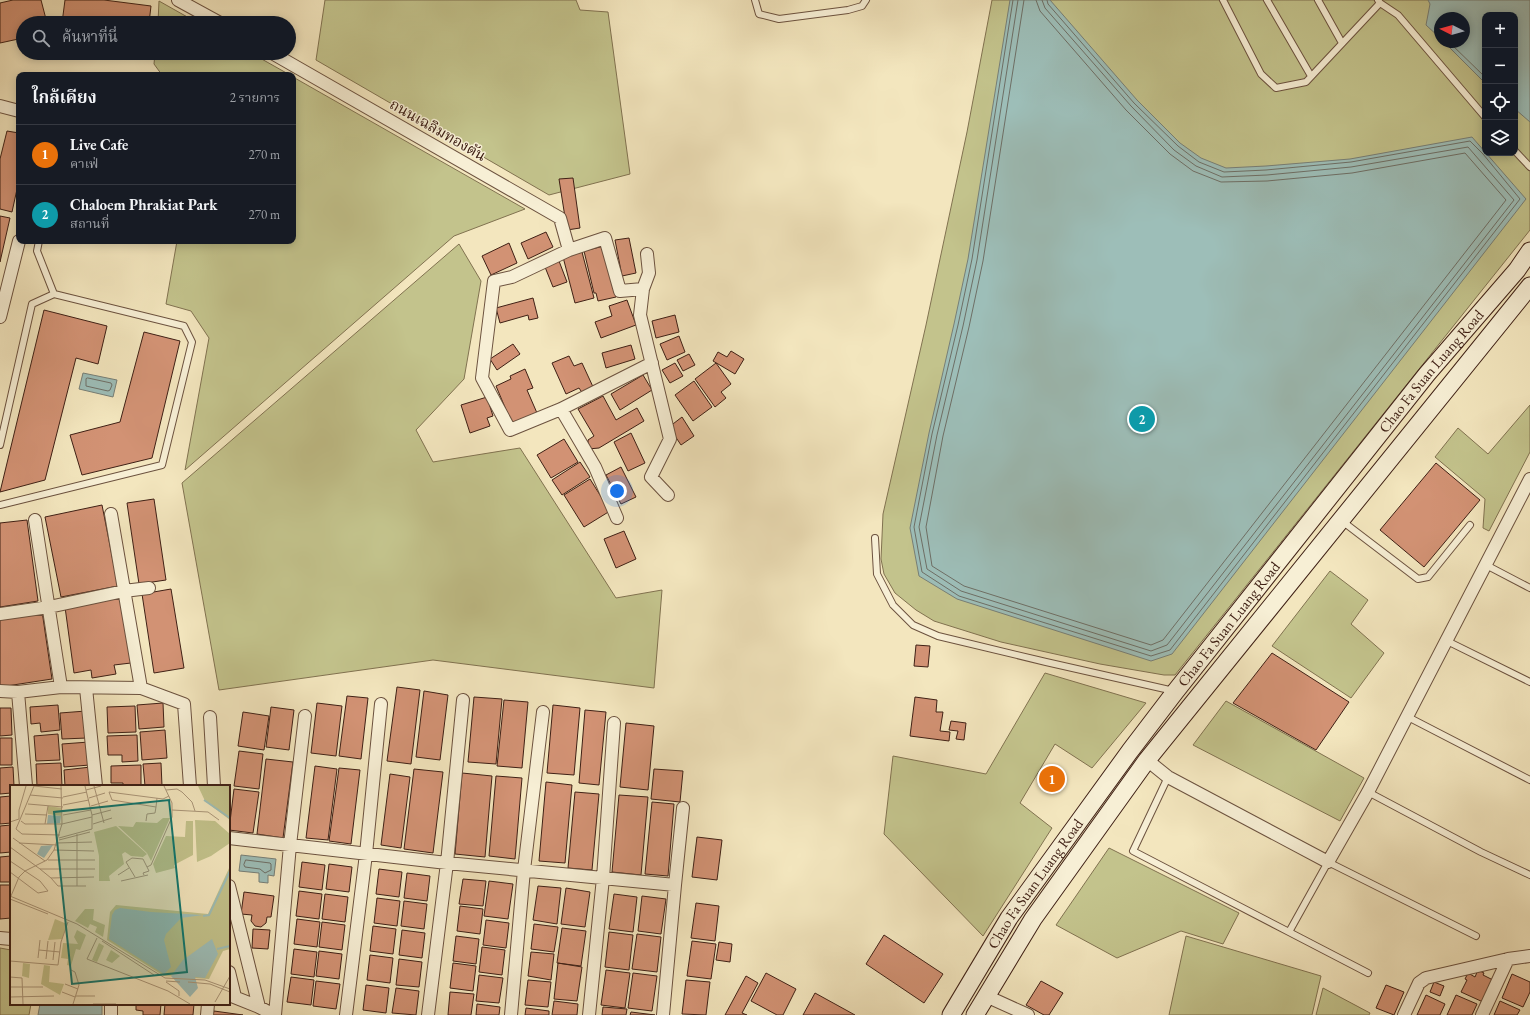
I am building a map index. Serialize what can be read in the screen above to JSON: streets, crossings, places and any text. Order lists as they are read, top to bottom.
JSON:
{
  "streets": {
    "main road": ["Chao Fa Suan Luang Road"],
    "street": ["ถนนเฉลิมทองตัน"]
  },
  "north": "left",
  "page": {
    "map_buttons": ["+", "−"],
    "search": "ค้นหาที่นี่",
    "heading": ["ใกล้เคียง", "2 รายการ"],
    "list": [
      {
        "mark": "1",
        "name": "Live Cafe",
        "note": "คาเฟ่",
        "value": "270 m"
      },
      {
        "mark": "2",
        "name": "Chaloem Phrakiat Park",
        "note": "สถานที่",
        "value": "270 m"
      }
    ],
    "pins": ["2", "1"]
  }
}
